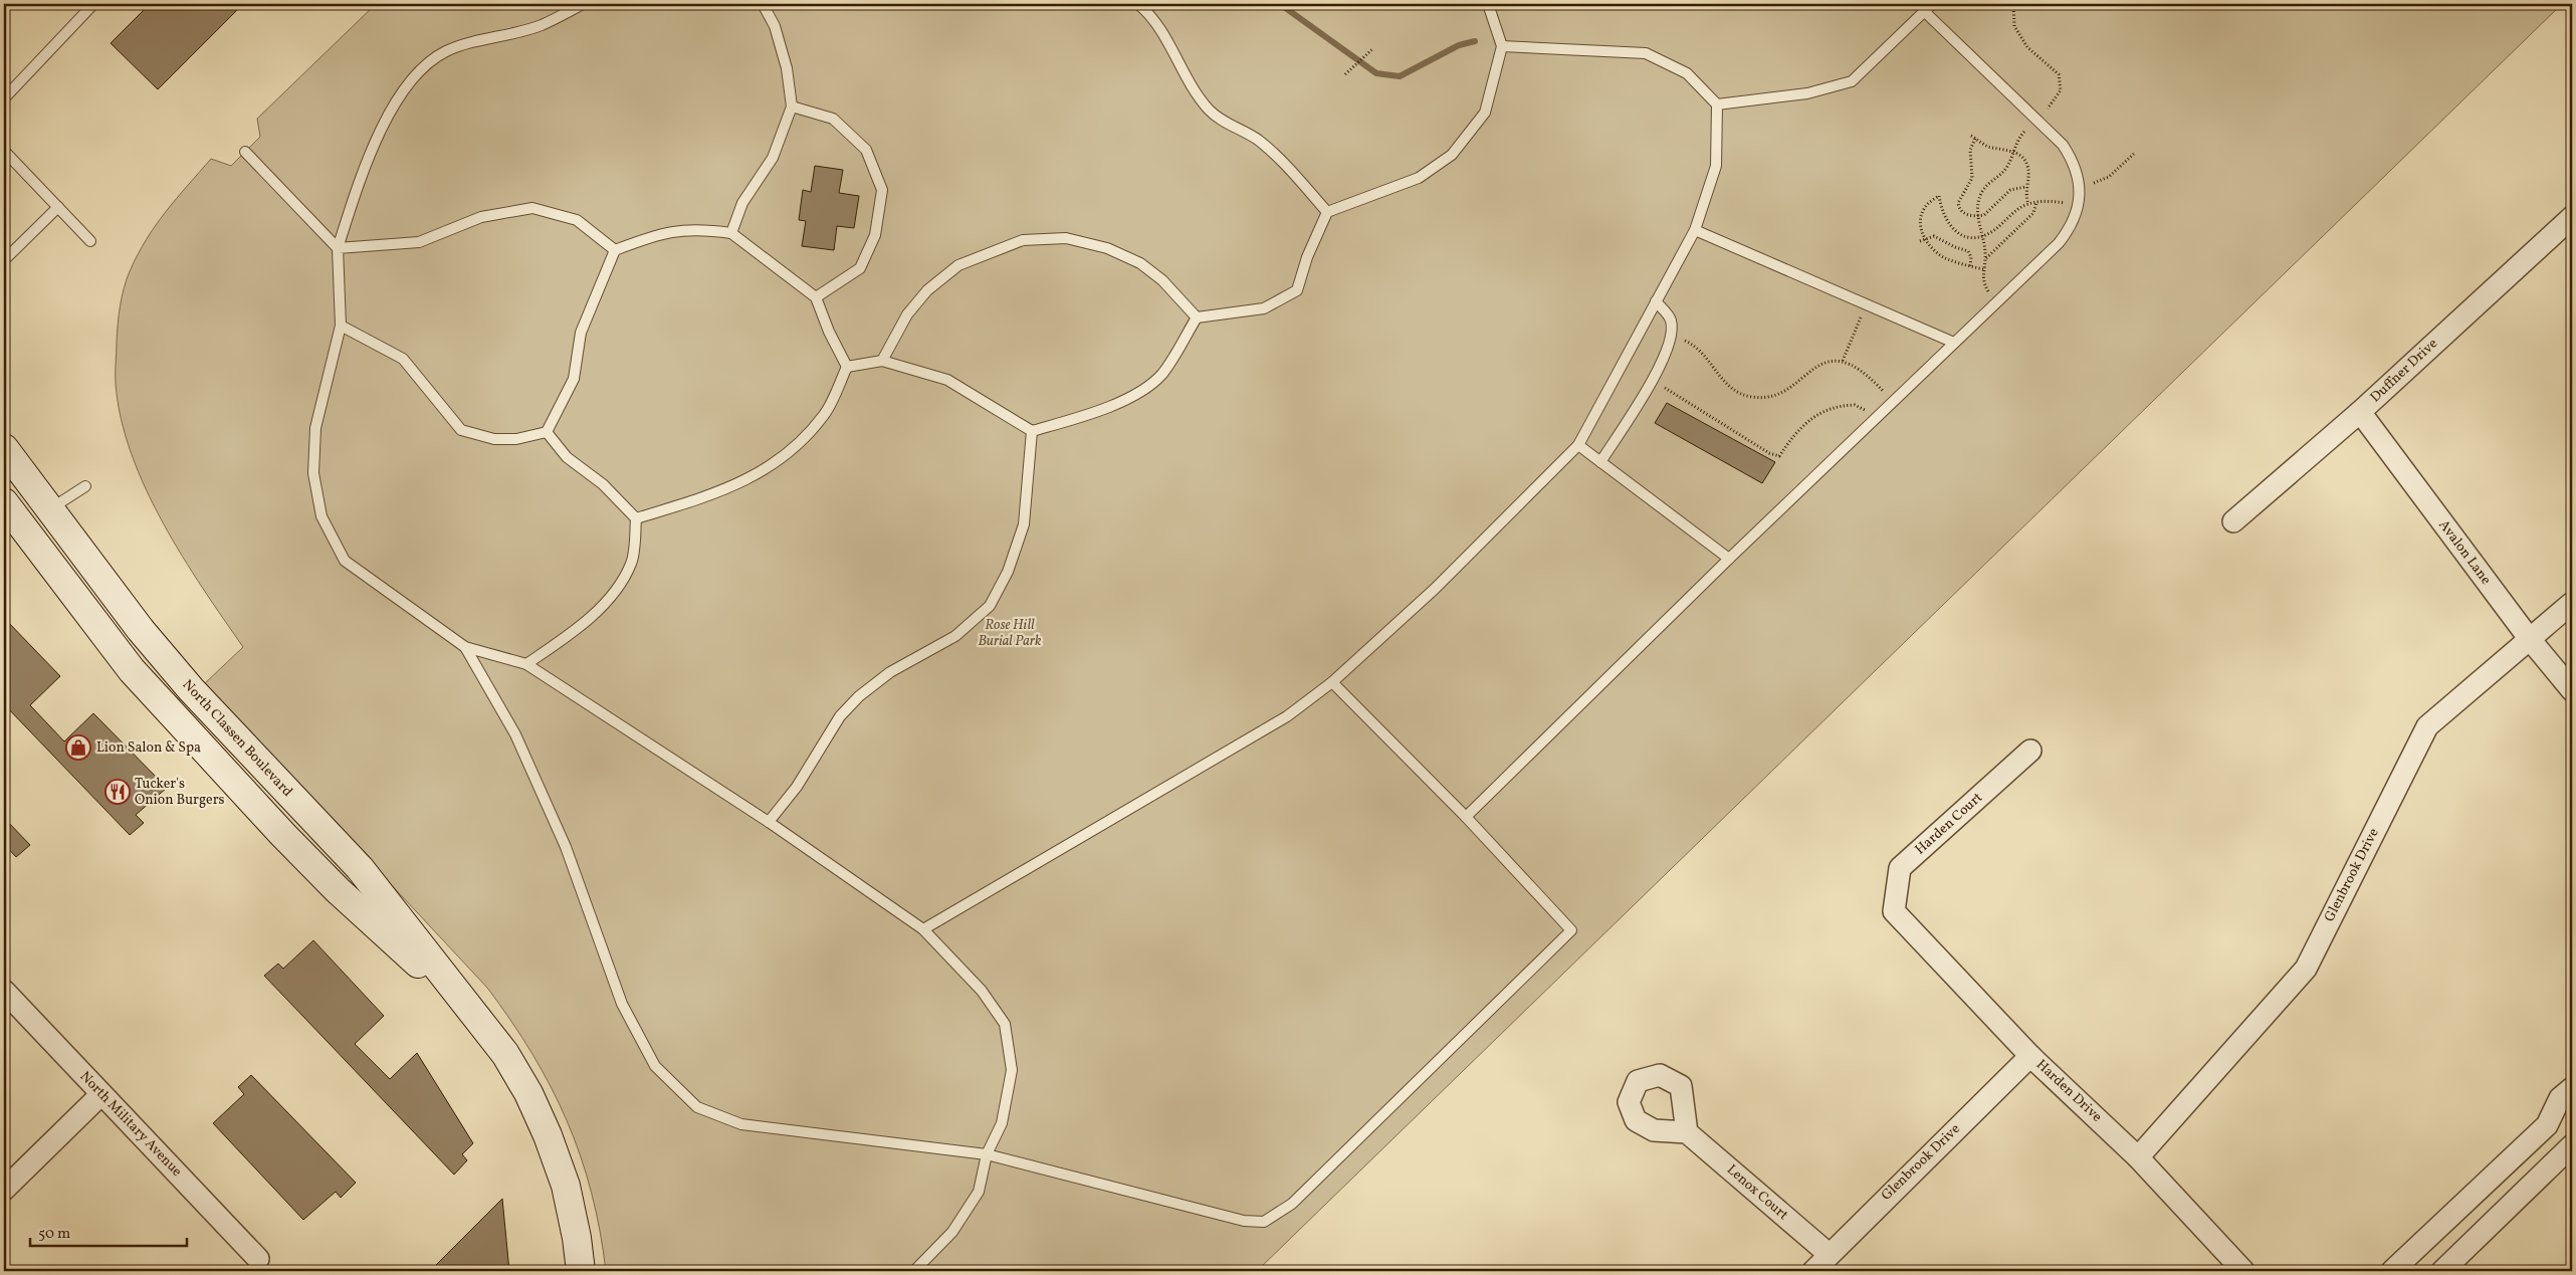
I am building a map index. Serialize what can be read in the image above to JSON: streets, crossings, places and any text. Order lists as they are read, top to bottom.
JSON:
{
  "streets": {
    "main road": ["North Classen Boulevard"],
    "street": [
      "Duffner Drive",
      "Avalon Lane",
      "Harden Court",
      "Glenbrook Drive",
      "Harden Drive",
      "North Military Avenue",
      "Lenox Court"
    ]
  },
  "crossings": [
    ["Duffner Drive", "Avalon Lane"],
    ["Avalon Lane", "Glenbrook Drive"],
    ["Harden Court", "Harden Drive"],
    ["Glenbrook Drive", "Harden Drive"],
    ["Glenbrook Drive", "Lenox Court"]
  ],
  "parks": ["Rose Hill Burial Park"],
  "places": {
    "shop": ["Lion Salon & Spa"],
    "restaurant": ["Tucker's Onion Burgers"]
  },
  "scale_bar": "50 m"
}
